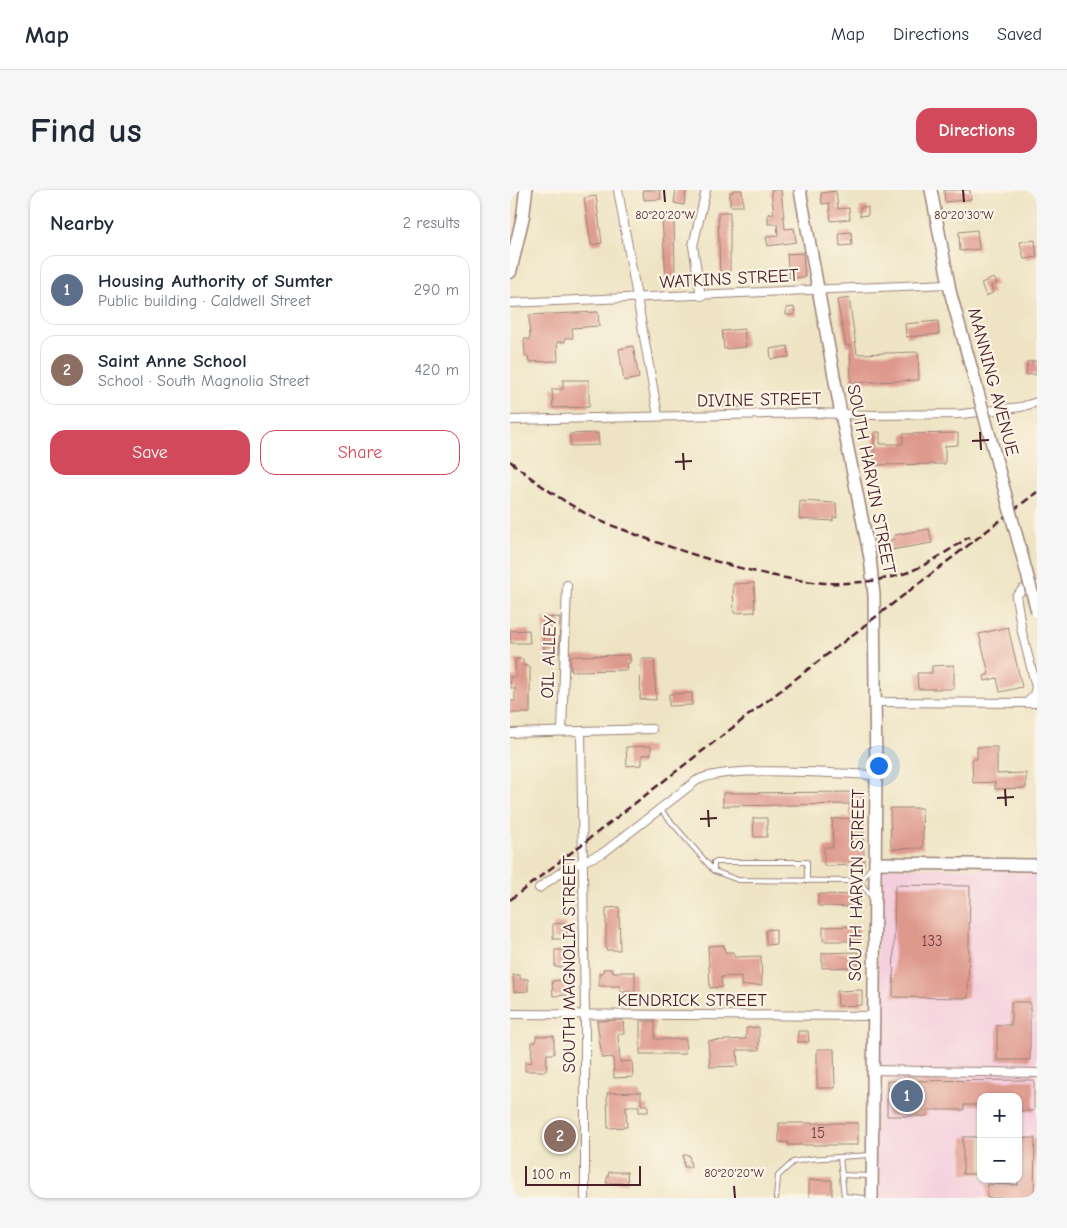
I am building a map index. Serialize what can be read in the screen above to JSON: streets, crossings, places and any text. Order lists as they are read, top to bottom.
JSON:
{
  "streets": {
    "street": [
      "WATKINS STREET",
      "MANNING AVENUE",
      "DIVINE STREET",
      "SOUTH HARVIN STREET",
      "OIL ALLEY",
      "SOUTH MAGNOLIA STREET",
      "KENDRICK STREET"
    ]
  },
  "crossings": [
    ["WATKINS STREET", "MANNING AVENUE"],
    ["WATKINS STREET", "SOUTH HARVIN STREET"],
    ["DIVINE STREET", "SOUTH HARVIN STREET"],
    ["SOUTH HARVIN STREET", "KENDRICK STREET"],
    ["SOUTH MAGNOLIA STREET", "KENDRICK STREET"]
  ],
  "house_numbers": ["133", "15"],
  "scale_bar": "100 m",
  "page": {
    "header": "Map",
    "nav": ["Map", "Directions", "Saved"],
    "buttons": [
      "Directions",
      ["Save", "Share"]
    ],
    "title": "Find us",
    "heading": ["Nearby", "2 results"],
    "list": [
      {
        "mark": "1",
        "name": "Housing Authority of Sumter",
        "note": "Public building · Caldwell Street",
        "value": "290 m"
      },
      {
        "mark": "2",
        "name": "Saint Anne School",
        "note": "School · South Magnolia Street",
        "value": "420 m"
      }
    ],
    "pins": ["1", "2"],
    "map_buttons": ["+", "−"],
    "scale": "100 m"
  },
  "coordinates": ["80°20'20\"W", "80°20'30\"W"]
}
